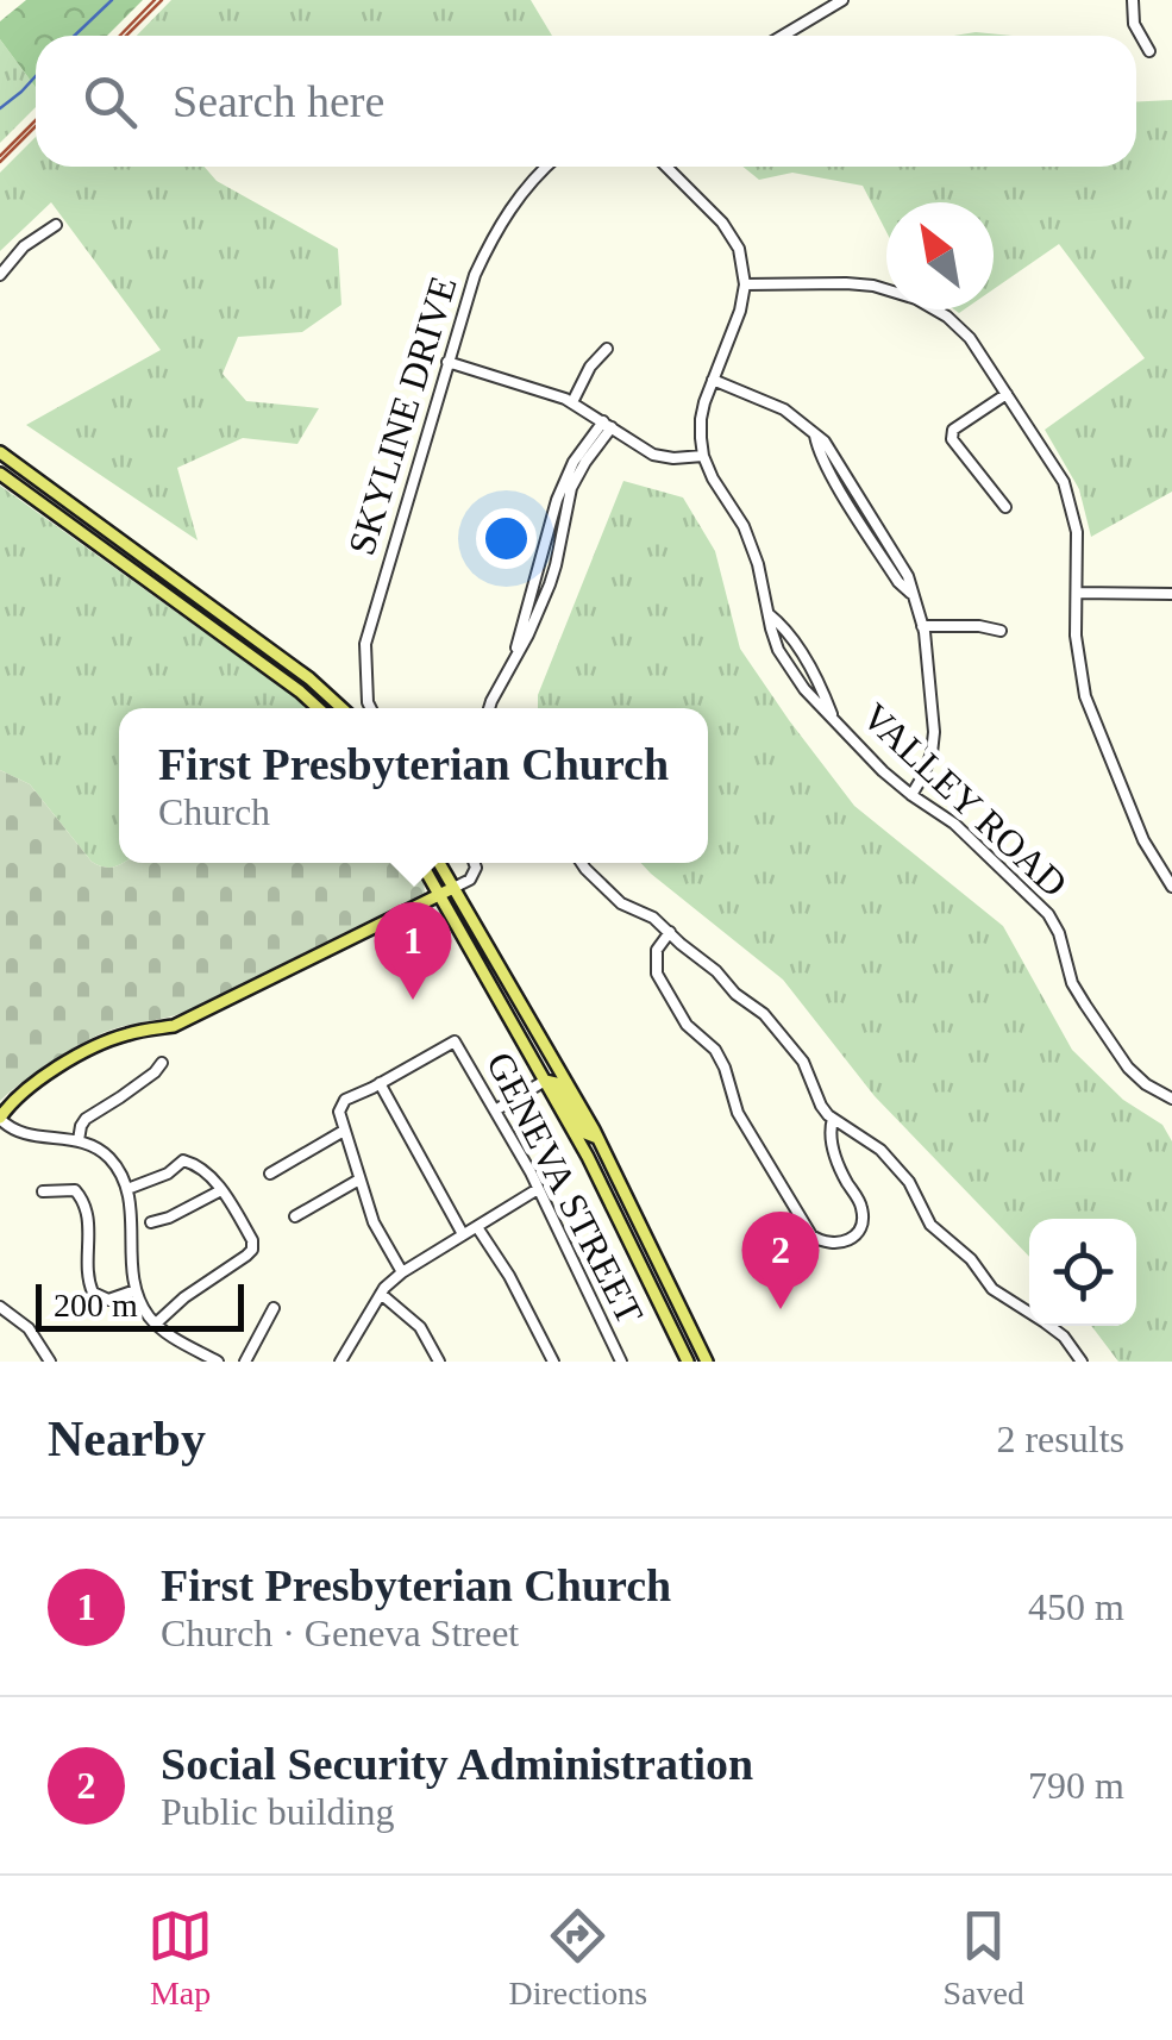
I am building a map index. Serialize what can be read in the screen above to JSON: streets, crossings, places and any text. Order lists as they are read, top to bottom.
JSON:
{
  "streets": {
    "street": ["SKYLINE DRIVE", "VALLEY ROAD", "GENEVA STREET"]
  },
  "scale_bar": "200 m",
  "north": "top left",
  "page": {
    "search": "Search here",
    "popup": ["First Presbyterian Church", "Church"],
    "pins": ["1", "2"],
    "scale": "200 m",
    "heading": ["Nearby", "2 results"],
    "list": [
      {
        "mark": "1",
        "name": "First Presbyterian Church",
        "note": "Church · Geneva Street",
        "value": "450 m"
      },
      {
        "mark": "2",
        "name": "Social Security Administration",
        "note": "Public building",
        "value": "790 m"
      }
    ],
    "nav": ["Map", "Directions", "Saved"]
  }
}
